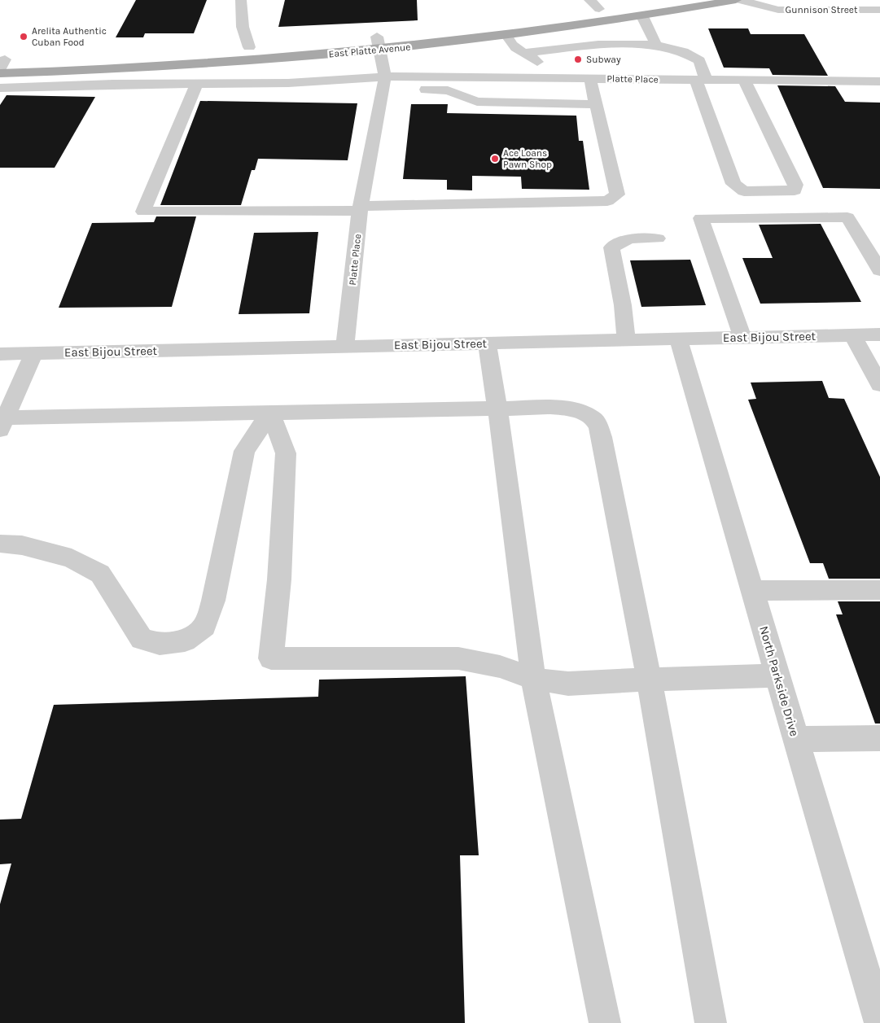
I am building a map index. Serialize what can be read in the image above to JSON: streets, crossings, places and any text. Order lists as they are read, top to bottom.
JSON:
{
  "streets": {
    "main road": ["East Platte Avenue"],
    "street": [
      "Gunnison Street",
      "Platte Place",
      "East Bijou Street",
      "North Parkside Drive"
    ]
  },
  "crossings": [
    ["East Platte Avenue", "Platte Place"],
    ["Platte Place", "East Bijou Street"],
    ["East Bijou Street", "North Parkside Drive"]
  ],
  "places": ["Arelita Authentic Cuban Food", "Subway", "Ace Loans Pawn Shop"]
}
